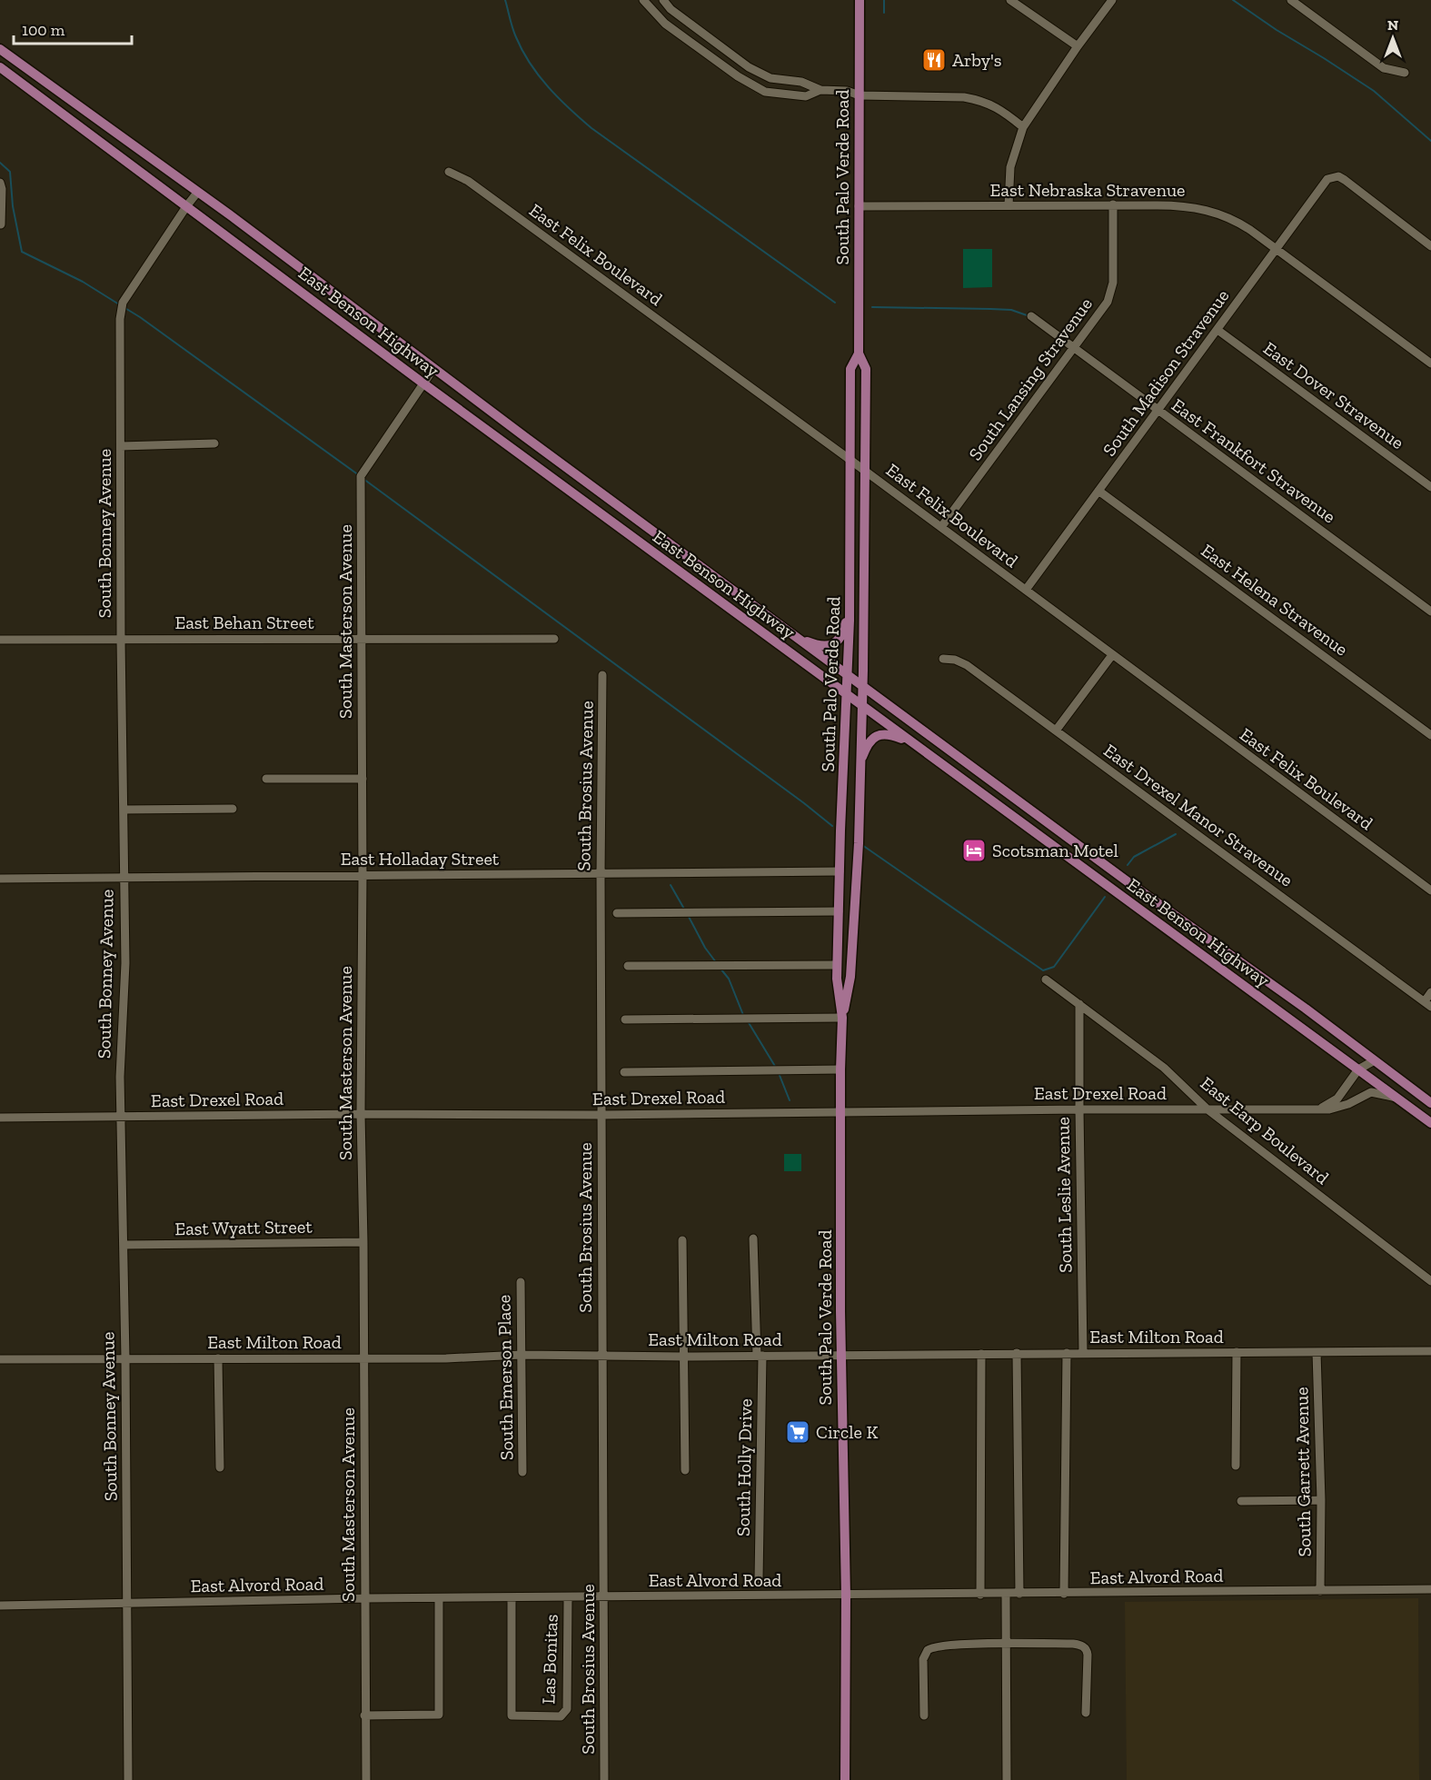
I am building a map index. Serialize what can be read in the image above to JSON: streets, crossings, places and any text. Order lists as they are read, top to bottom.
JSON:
{
  "streets": {
    "main road": ["South Palo Verde Road", "East Benson Highway"],
    "street": [
      "East Nebraska Stravenue",
      "East Felix Boulevard",
      "South Madison Stravenue",
      "South Lansing Stravenue",
      "East Dover Stravenue",
      "East Frankfort Stravenue",
      "South Bonney Avenue",
      "East Helena Stravenue",
      "South Masterson Avenue",
      "East Behan Street",
      "South Brosius Avenue",
      "East Drexel Manor Stravenue",
      "East Holladay Street",
      "East Drexel Road",
      "East Earp Boulevard",
      "South Leslie Avenue",
      "East Wyatt Street",
      "East Milton Road",
      "South Emerson Place",
      "South Holly Drive",
      "South Garrett Avenue",
      "East Alvord Road",
      "Las Bonitas"
    ]
  },
  "crossings": [
    ["South Palo Verde Road", "East Nebraska Stravenue"],
    ["South Palo Verde Road", "East Felix Boulevard"],
    ["South Palo Verde Road", "East Benson Highway"],
    ["South Palo Verde Road", "East Holladay Street"],
    ["South Palo Verde Road", "East Drexel Road"],
    ["South Palo Verde Road", "East Milton Road"],
    ["South Palo Verde Road", "East Alvord Road"],
    ["East Nebraska Stravenue", "South Madison Stravenue"],
    ["East Nebraska Stravenue", "South Lansing Stravenue"],
    ["East Felix Boulevard", "South Madison Stravenue"],
    ["East Felix Boulevard", "South Lansing Stravenue"],
    ["East Benson Highway", "South Bonney Avenue"],
    ["East Benson Highway", "South Masterson Avenue"],
    ["East Benson Highway", "East Drexel Road"],
    ["South Madison Stravenue", "East Dover Stravenue"],
    ["South Madison Stravenue", "East Frankfort Stravenue"],
    ["South Madison Stravenue", "East Helena Stravenue"],
    ["South Lansing Stravenue", "East Frankfort Stravenue"],
    ["South Bonney Avenue", "East Behan Street"],
    ["South Bonney Avenue", "East Holladay Street"],
    ["South Bonney Avenue", "East Drexel Road"],
    ["South Bonney Avenue", "East Wyatt Street"],
    ["South Bonney Avenue", "East Milton Road"],
    ["South Bonney Avenue", "East Alvord Road"],
    ["South Masterson Avenue", "East Behan Street"],
    ["South Masterson Avenue", "East Holladay Street"],
    ["South Masterson Avenue", "East Drexel Road"],
    ["South Masterson Avenue", "East Wyatt Street"],
    ["South Masterson Avenue", "East Milton Road"],
    ["South Masterson Avenue", "East Alvord Road"],
    ["South Brosius Avenue", "East Holladay Street"],
    ["South Brosius Avenue", "East Drexel Road"],
    ["South Brosius Avenue", "East Milton Road"],
    ["South Brosius Avenue", "East Alvord Road"],
    ["East Drexel Road", "East Earp Boulevard"],
    ["East Drexel Road", "South Leslie Avenue"],
    ["East Earp Boulevard", "South Leslie Avenue"],
    ["South Leslie Avenue", "East Milton Road"],
    ["East Milton Road", "South Emerson Place"],
    ["East Milton Road", "South Holly Drive"],
    ["East Milton Road", "South Garrett Avenue"],
    ["South Garrett Avenue", "East Alvord Road"],
    ["East Alvord Road", "Las Bonitas"]
  ],
  "places": {
    "restaurant": ["Arby's"],
    "hotel": ["Scotsman Motel"],
    "supermarket": ["Circle K"]
  },
  "scale_bar": "100 m",
  "north": "top"
}
